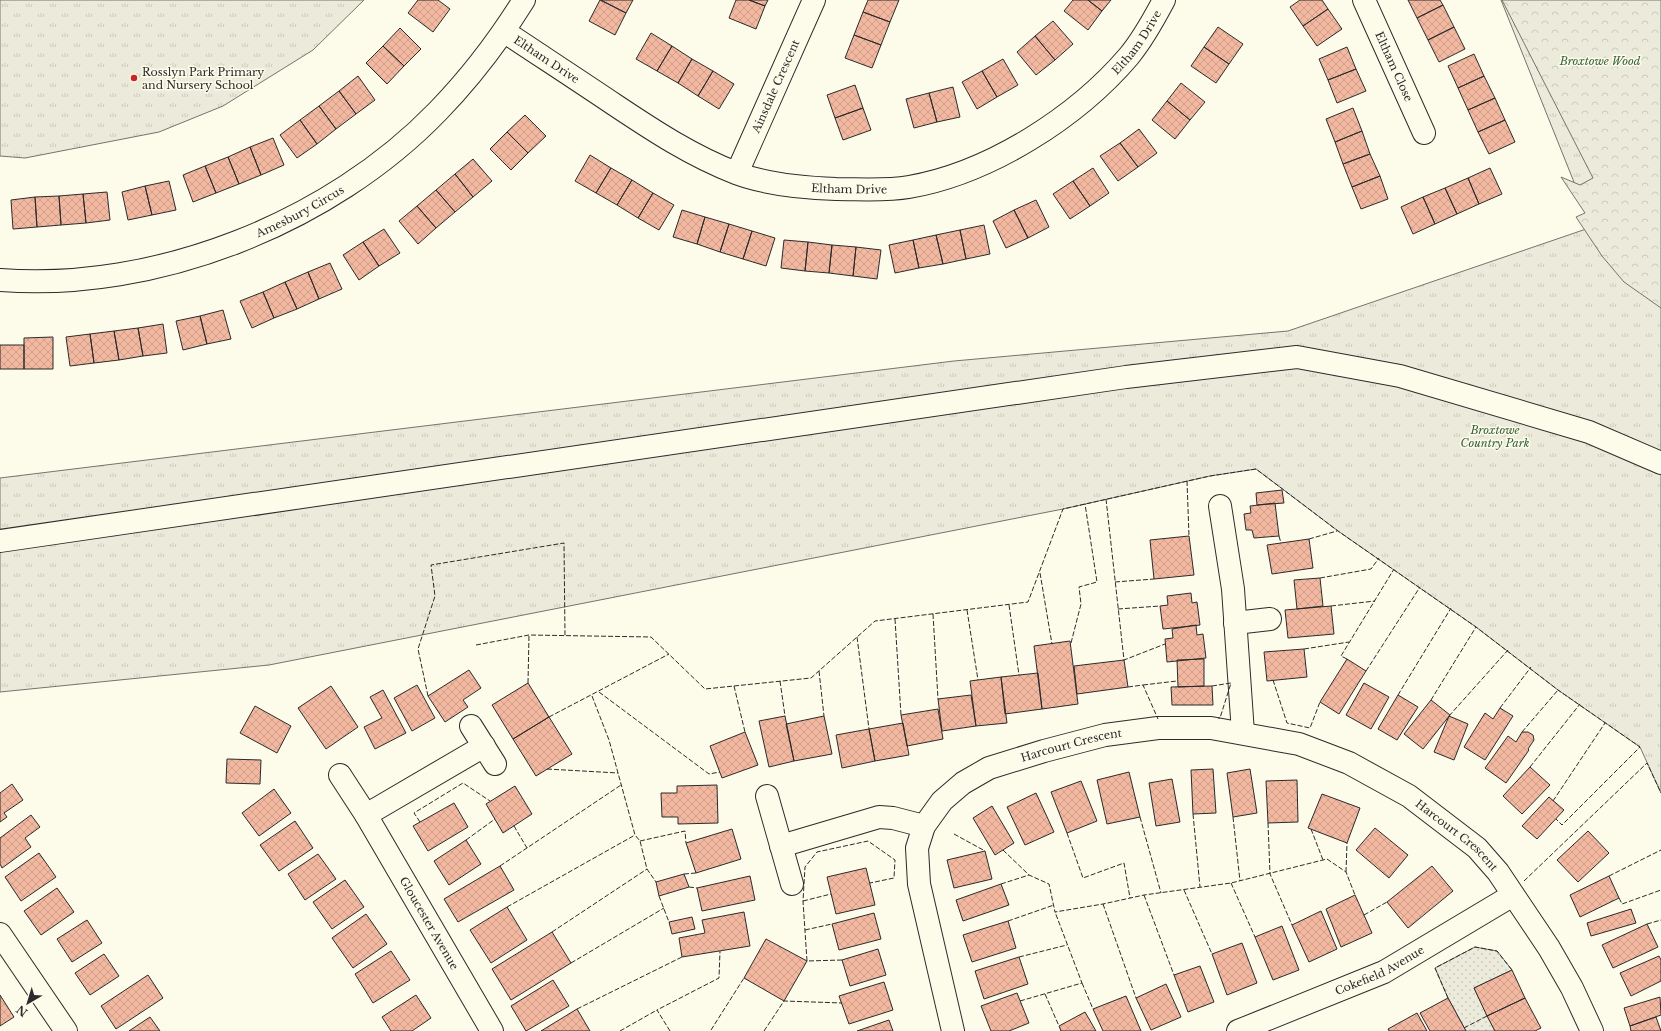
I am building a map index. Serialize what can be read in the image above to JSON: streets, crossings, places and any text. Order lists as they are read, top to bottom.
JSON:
{
  "streets": {
    "street": [
      "Eltham Drive",
      "Eltham Close",
      "Ainsdale Crescent",
      "Amesbury Circus",
      "Harcourt Crescent",
      "Gloucester Avenue",
      "Cokefield Avenue"
    ]
  },
  "crossings": [
    ["Eltham Drive", "Ainsdale Crescent"],
    ["Eltham Drive", "Amesbury Circus"],
    ["Harcourt Crescent", "Cokefield Avenue"]
  ],
  "parks": ["Broxtowe Wood", "Broxtowe Country Park"],
  "places": ["Rosslyn Park Primary and Nursery School"],
  "north": "bottom left"
}
